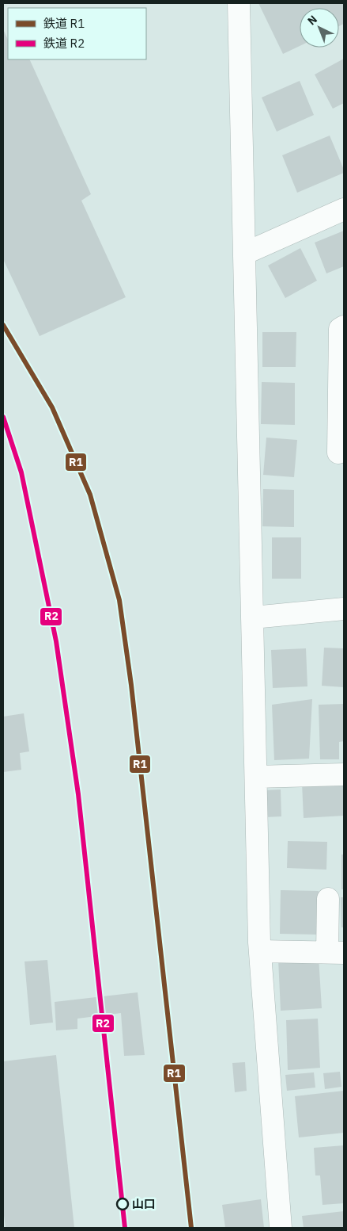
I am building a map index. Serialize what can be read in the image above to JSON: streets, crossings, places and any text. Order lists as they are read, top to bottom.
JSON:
{
  "places": ["山口"],
  "lines": ["rail line R1", "rail line R2"],
  "legend": ["鉄道 R1", "鉄道 R2"],
  "north": "top left"
}
